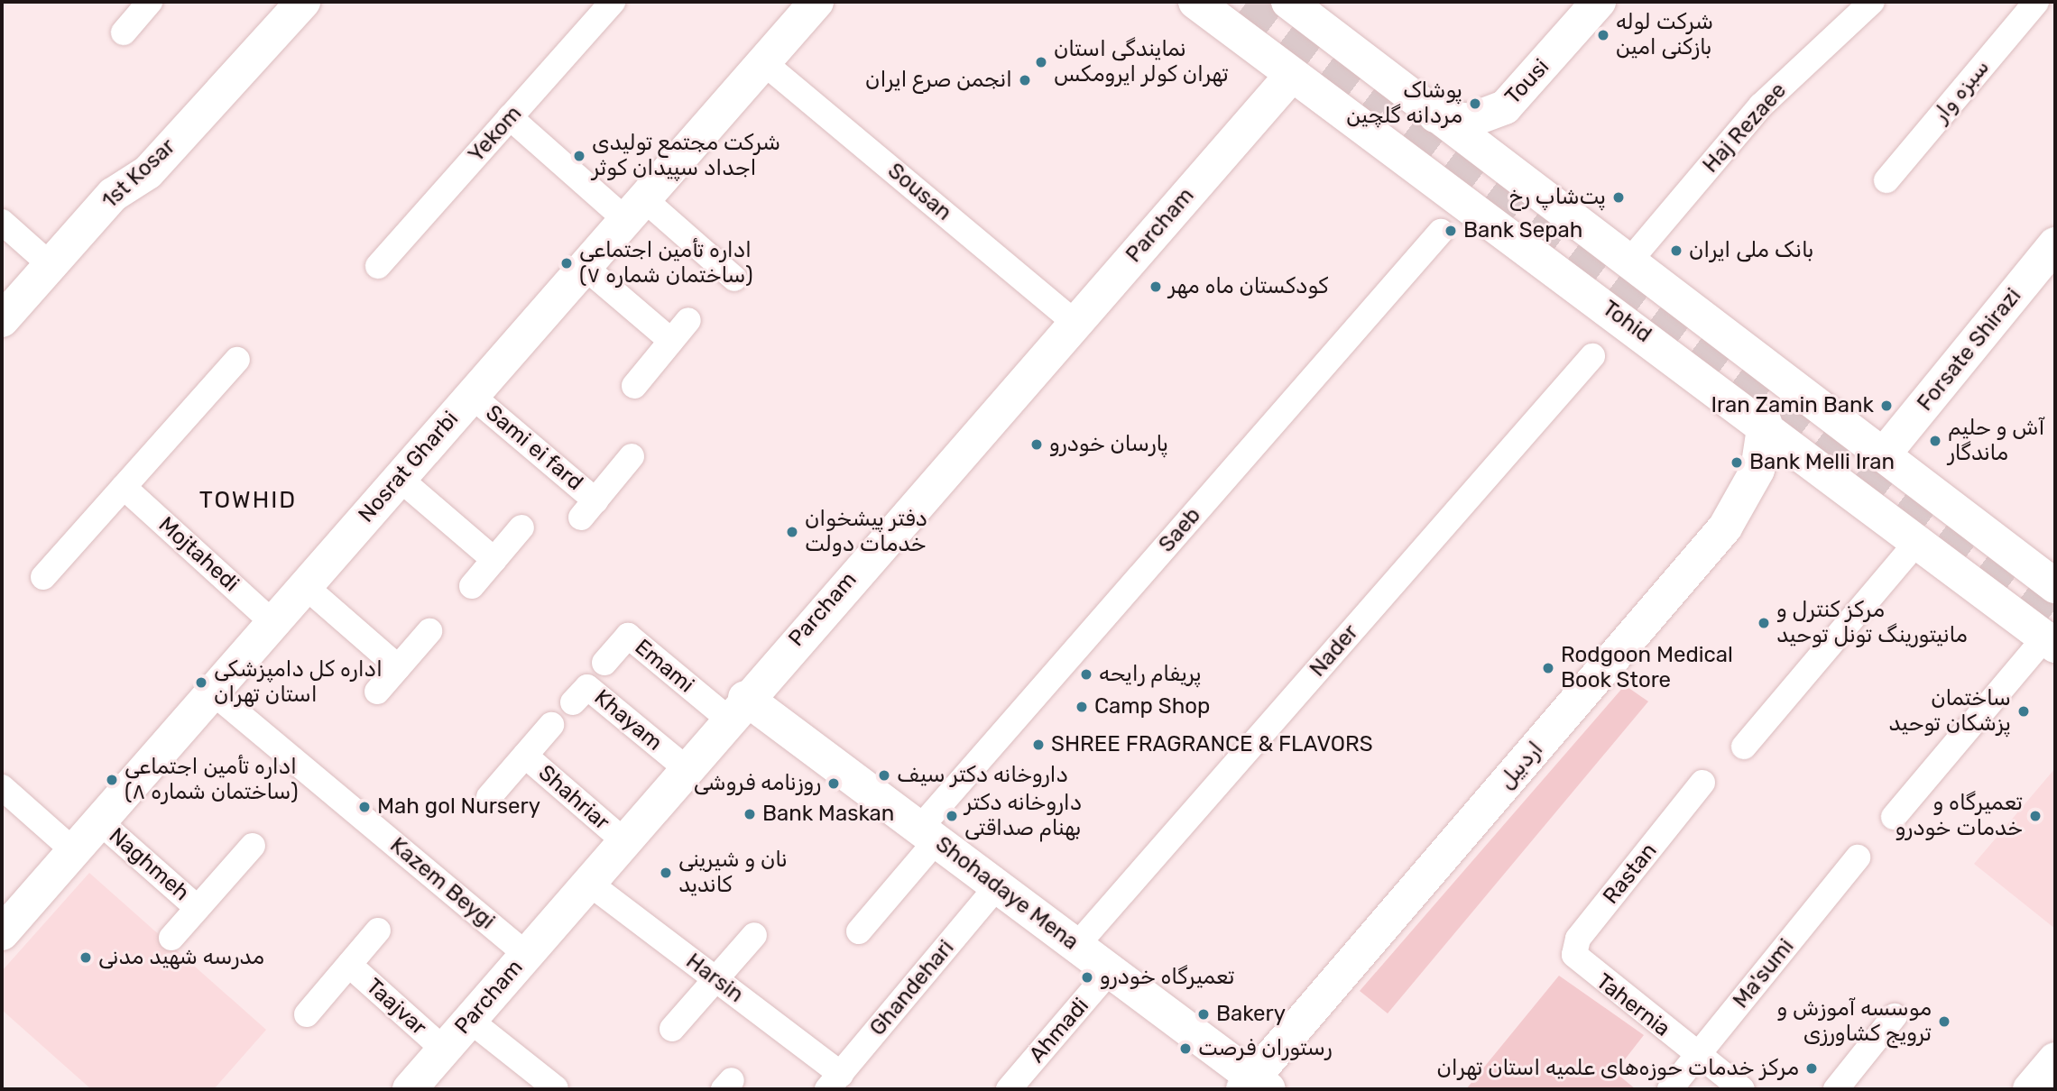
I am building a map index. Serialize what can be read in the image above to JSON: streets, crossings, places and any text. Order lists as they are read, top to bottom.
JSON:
{
  "streets": {
    "street": [
      "Tousi",
      "سبزه‌ وار",
      "Haj Rezaee",
      "Yekom",
      "1st Kosar",
      "Sousan",
      "Parcham",
      "Tohid",
      "Forsate Shirazi",
      "Sami ei fard",
      "Nosrat Gharbi",
      "Saeb",
      "Mojtahedi",
      "Nader",
      "Emami",
      "Khayam",
      "اردبیل",
      "Shahriar",
      "Naghmeh",
      "Rastan",
      "Kazem Beygi",
      "Shohadaye Mena",
      "Ma'sumi",
      "Harsin",
      "Ghandehari",
      "Tahernia",
      "Taajvar",
      "Ahmadi"
    ]
  },
  "crossings": [
    ["Sousan", "Parcham"],
    ["Sousan", "Nosrat Gharbi"],
    ["Parcham", "Tohid"],
    ["Parcham", "Emami"],
    ["Parcham", "Khayam"],
    ["Parcham", "Shahriar"],
    ["Parcham", "Kazem Beygi"],
    ["Parcham", "Shohadaye Mena"],
    ["Parcham", "Harsin"],
    ["Parcham", "Taajvar"],
    ["Tohid", "Forsate Shirazi"],
    ["Tohid", "اردبیل"],
    ["Sami ei fard", "Nosrat Gharbi"],
    ["Nosrat Gharbi", "Mojtahedi"],
    ["Nosrat Gharbi", "Naghmeh"],
    ["Nosrat Gharbi", "Kazem Beygi"],
    ["Saeb", "Shohadaye Mena"],
    ["Nader", "Shohadaye Mena"],
    ["Emami", "Shohadaye Mena"],
    ["اردبیل", "Shohadaye Mena"],
    ["Rastan", "Tahernia"],
    ["Shohadaye Mena", "Ghandehari"],
    ["Shohadaye Mena", "Ahmadi"],
    ["Ma'sumi", "Tahernia"],
    ["Harsin", "Ghandehari"]
  ],
  "districts": ["TOWHID"],
  "places": [
    "شرکت لوله بازکنی امین",
    "نمایندگی استان تهران کولر ایرومکس",
    "انجمن صرع ایران",
    "پوشاک مردانه گلچین",
    "شرکت مجتمع تولیدی اجداد سپیدان کوثر",
    "پت‌شاپ رخ",
    "Bank Sepah",
    "بانک ملی ایران",
    "اداره تأمین اجتماعی (ساختمان شماره ۷)",
    "کودکستان ماه مهر",
    "Iran Zamin Bank",
    "آش و حلیم ماندگار",
    "پارسان خودرو",
    "Bank Melli Iran",
    "دفتر پیشخوان خدمات دولت",
    "مرکز کنترل و مانیتورینگ تونل توحید",
    "Rodgoon Medical Book Store",
    "پریفام رایحه",
    "اداره کل دامپزشکی استان تهران",
    "Camp Shop",
    "ساختمان پزشکان توحید",
    "SHREE FRAGRANCE & FLAVORS",
    "داروخانه دکتر سیف",
    "اداره تأمین اجتماعی (ساختمان شماره ۸)",
    "روزنامه فروشی",
    "Mah gol Nursery",
    "Bank Maskan",
    "داروخانه دکتر بهنام صداقتی",
    "تعمیرگاه و خدمات خودرو",
    "نان و شیرینی کاندید",
    "مدرسه شهید مدنی",
    "تعمیرگاه خودرو",
    "Bakery",
    "موسسه آموزش و ترویج کشاورزی",
    "رستوران فرصت",
    "مرکز خدمات حوزه‌های علمیه استان تهران"
  ]
}
